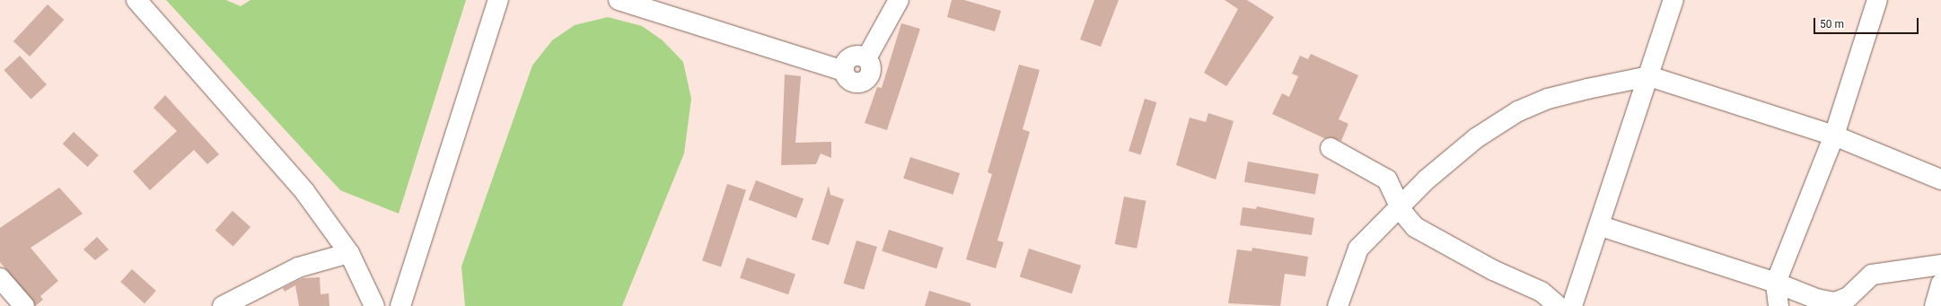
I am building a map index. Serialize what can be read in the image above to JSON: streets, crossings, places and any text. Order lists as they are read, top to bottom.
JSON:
{
  "scale_bar": "50 m"
}
